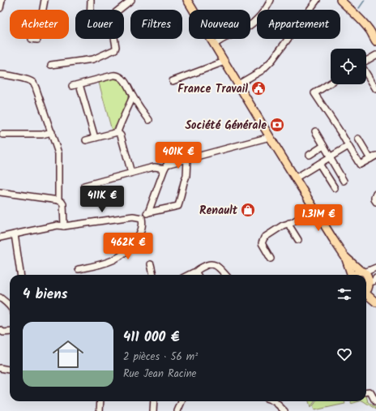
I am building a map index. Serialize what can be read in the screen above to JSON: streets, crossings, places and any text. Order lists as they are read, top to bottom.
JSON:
{
  "places": {
    "public building": ["France Travail"],
    "bank": ["Société Générale"],
    "shop": ["Renault"]
  },
  "page": {
    "chip": [
      "Acheter",
      "Louer",
      "Filtres",
      "Nouveau",
      "Appartement"
    ],
    "price": [
      "401K €",
      "411K €",
      "1.31M €",
      "462K €"
    ],
    "heading": "4 biens",
    "list": [
      {
        "name": "411 000 €",
        "note": "2 pièces · 56 m² · Rue Jean Racine"
      }
    ]
  }
}
